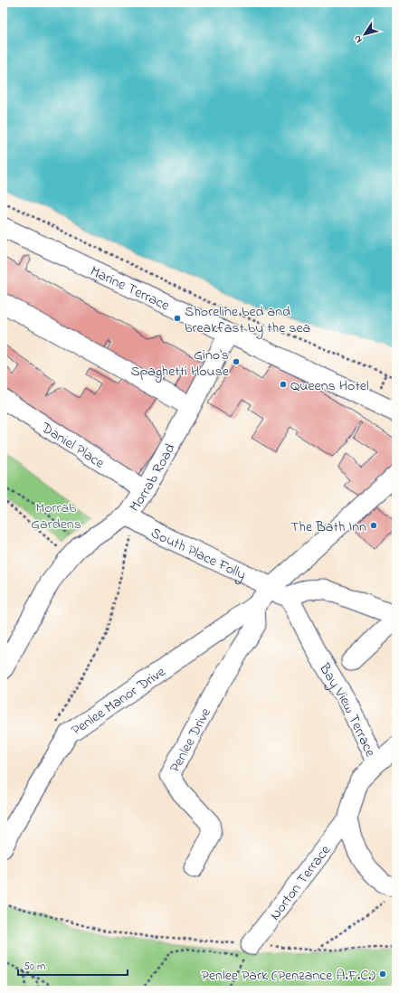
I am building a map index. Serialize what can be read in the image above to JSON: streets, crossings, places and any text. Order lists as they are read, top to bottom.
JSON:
{
  "streets": {
    "street": [
      "Marine Terrace",
      "Daniel Place",
      "Morrab Road",
      "South Place Folly",
      "Penlee Manor Drive",
      "Bay View Terrace",
      "Penlee Drive",
      "Norton Terrace"
    ]
  },
  "crossings": [
    ["Marine Terrace", "Morrab Road"],
    ["Daniel Place", "Morrab Road"],
    ["Morrab Road", "South Place Folly"],
    ["South Place Folly", "Penlee Manor Drive"],
    ["South Place Folly", "Bay View Terrace"],
    ["Penlee Manor Drive", "Penlee Drive"],
    ["Bay View Terrace", "Norton Terrace"]
  ],
  "parks": ["Morrab Gardens"],
  "places": [
    "Shoreline bed and breakfast by the sea",
    "Gino's Spaghetti House",
    "Queens Hotel",
    "The Bath Inn",
    "Penlee Park (Penzance A.F.C.)"
  ],
  "scale_bar": "50 m",
  "north": "bottom left"
}
